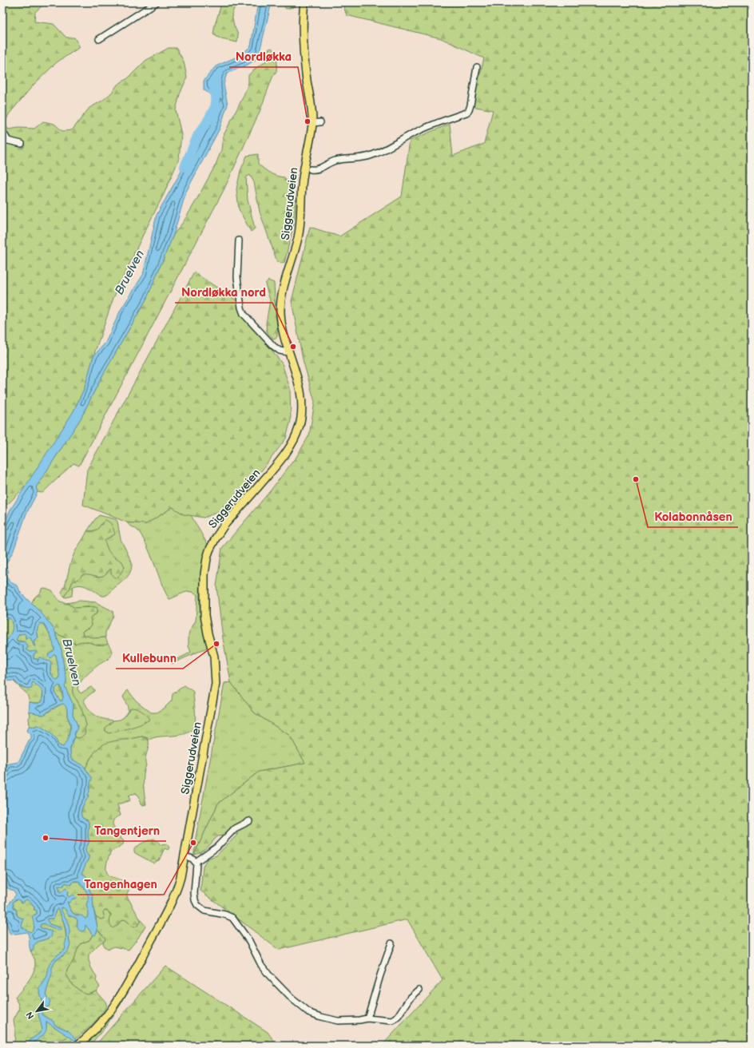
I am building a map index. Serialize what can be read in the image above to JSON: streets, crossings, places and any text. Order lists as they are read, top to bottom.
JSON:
{
  "streets": {
    "main road": ["Siggerudveien"]
  },
  "water": ["Bruelven"],
  "places": [
    "Nordløkka",
    "Nordløkka nord",
    "Kolabonnåsen",
    "Kullebunn",
    "Tangentjern",
    "Tangenhagen"
  ],
  "north": "bottom left"
}
